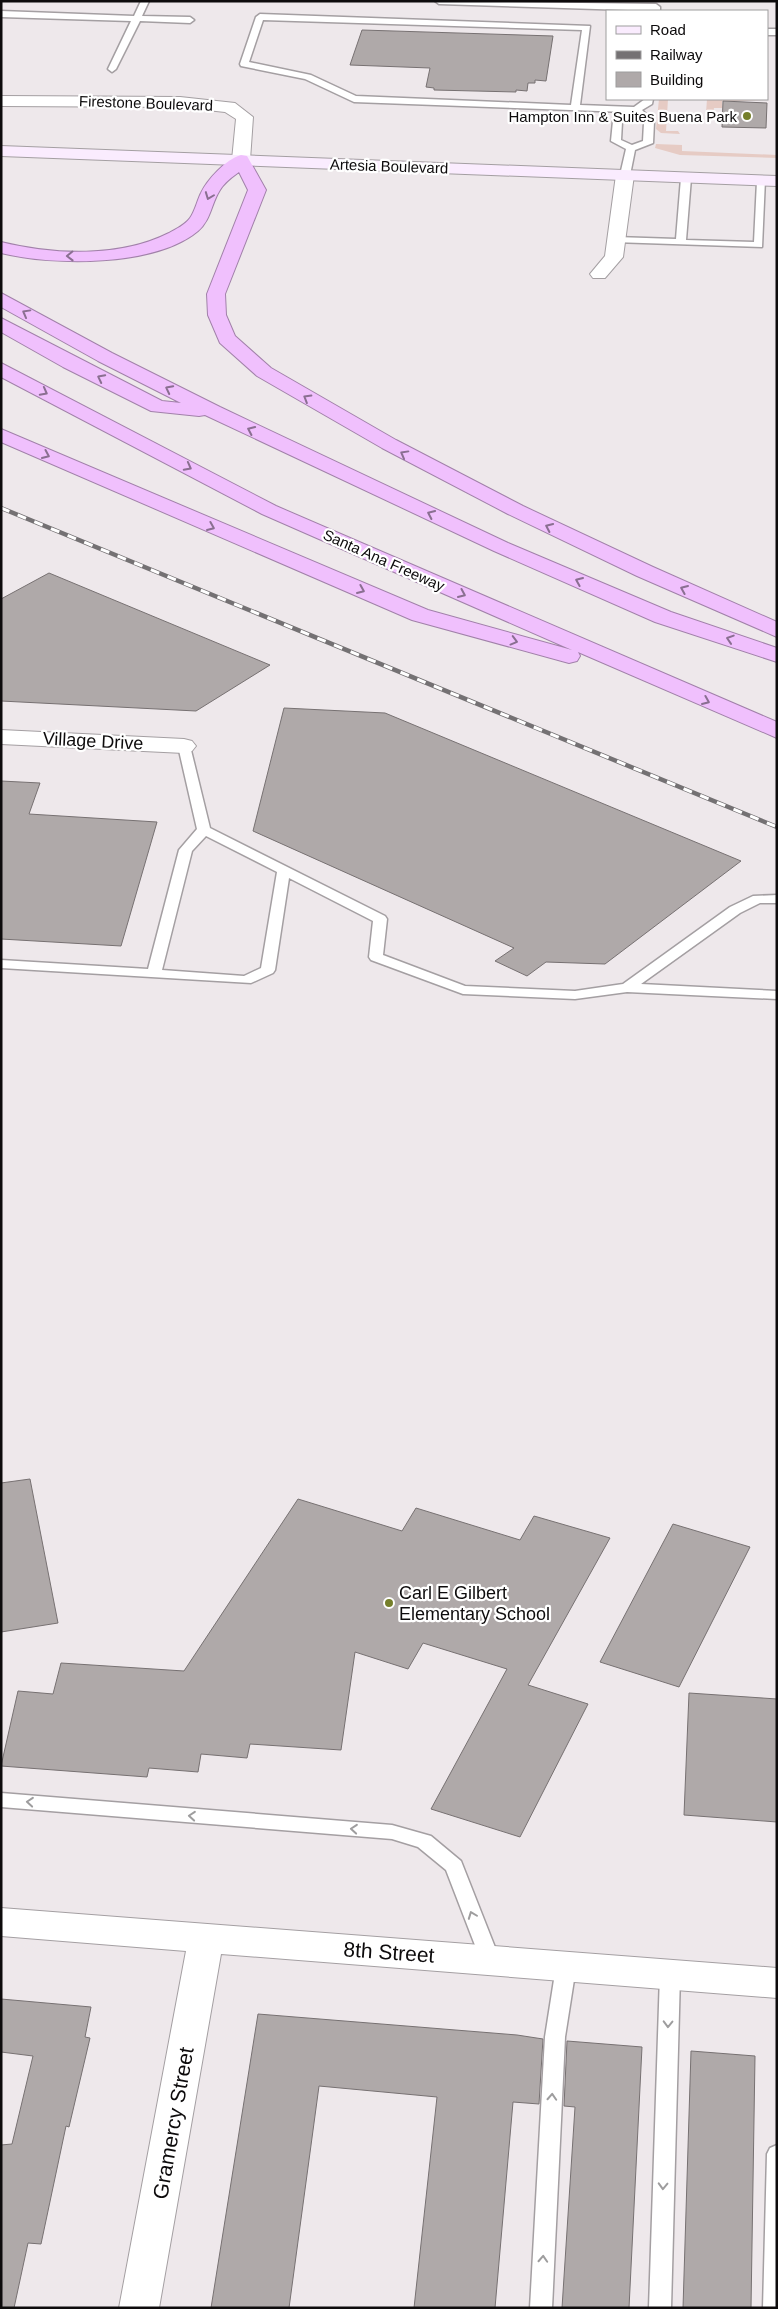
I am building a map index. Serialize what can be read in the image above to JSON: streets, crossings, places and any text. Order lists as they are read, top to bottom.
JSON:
{
  "streets": {
    "highway": ["Santa Ana Freeway"],
    "main road": ["Artesia Boulevard"],
    "street": [
      "Firestone Boulevard",
      "Village Drive",
      "8th Street",
      "Gramercy Street"
    ]
  },
  "crossings": [
    ["Firestone Boulevard", "Artesia Boulevard"],
    ["8th Street", "Gramercy Street"]
  ],
  "places": ["Hampton Inn & Suites Buena Park", "Carl E Gilbert Elementary School"],
  "legend": ["Road", "Railway", "Building"]
}
